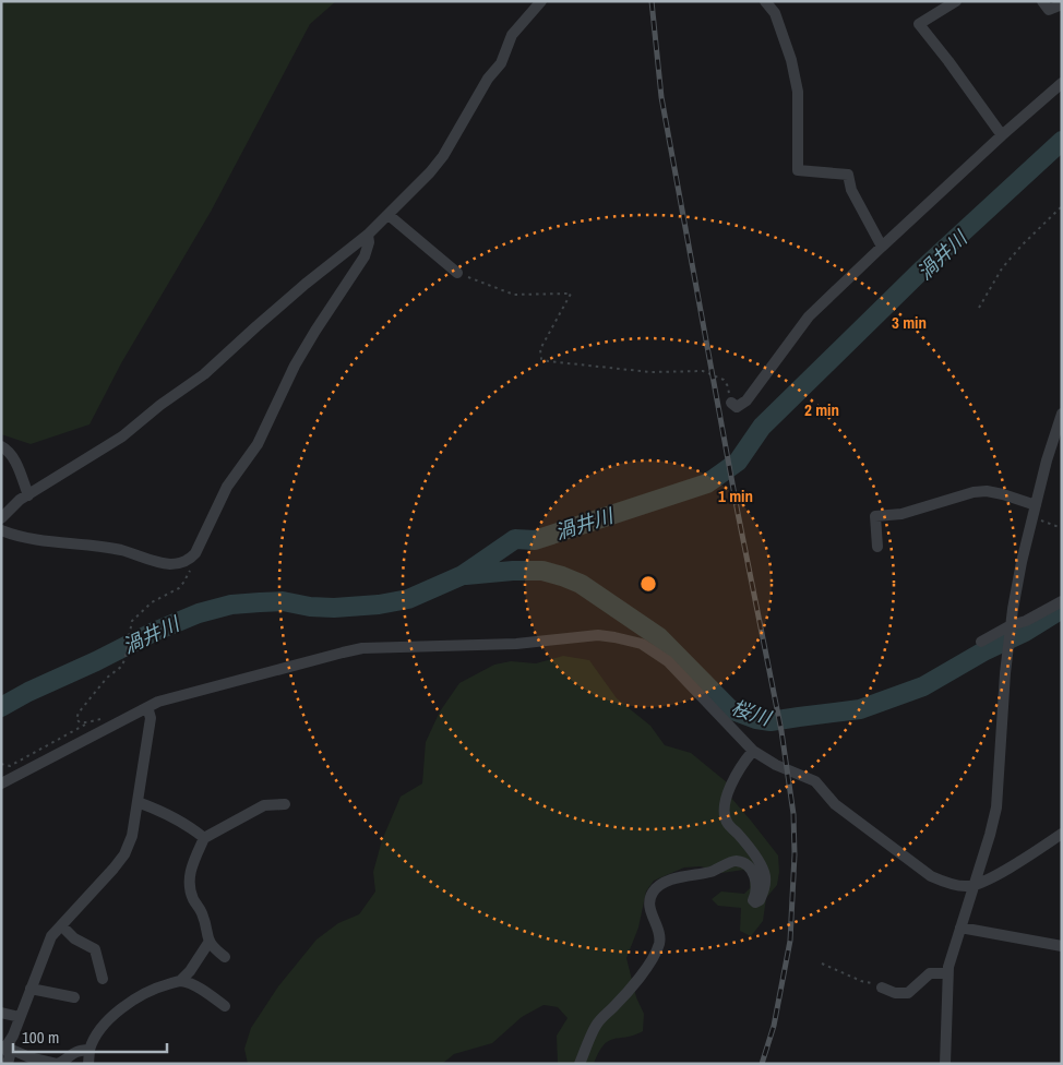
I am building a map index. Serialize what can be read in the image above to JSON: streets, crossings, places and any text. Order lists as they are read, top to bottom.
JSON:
{
  "water": ["渦井川", "桜川"],
  "scale_bar": "100 m",
  "rings": ["3 min", "2 min", "1 min"]
}
